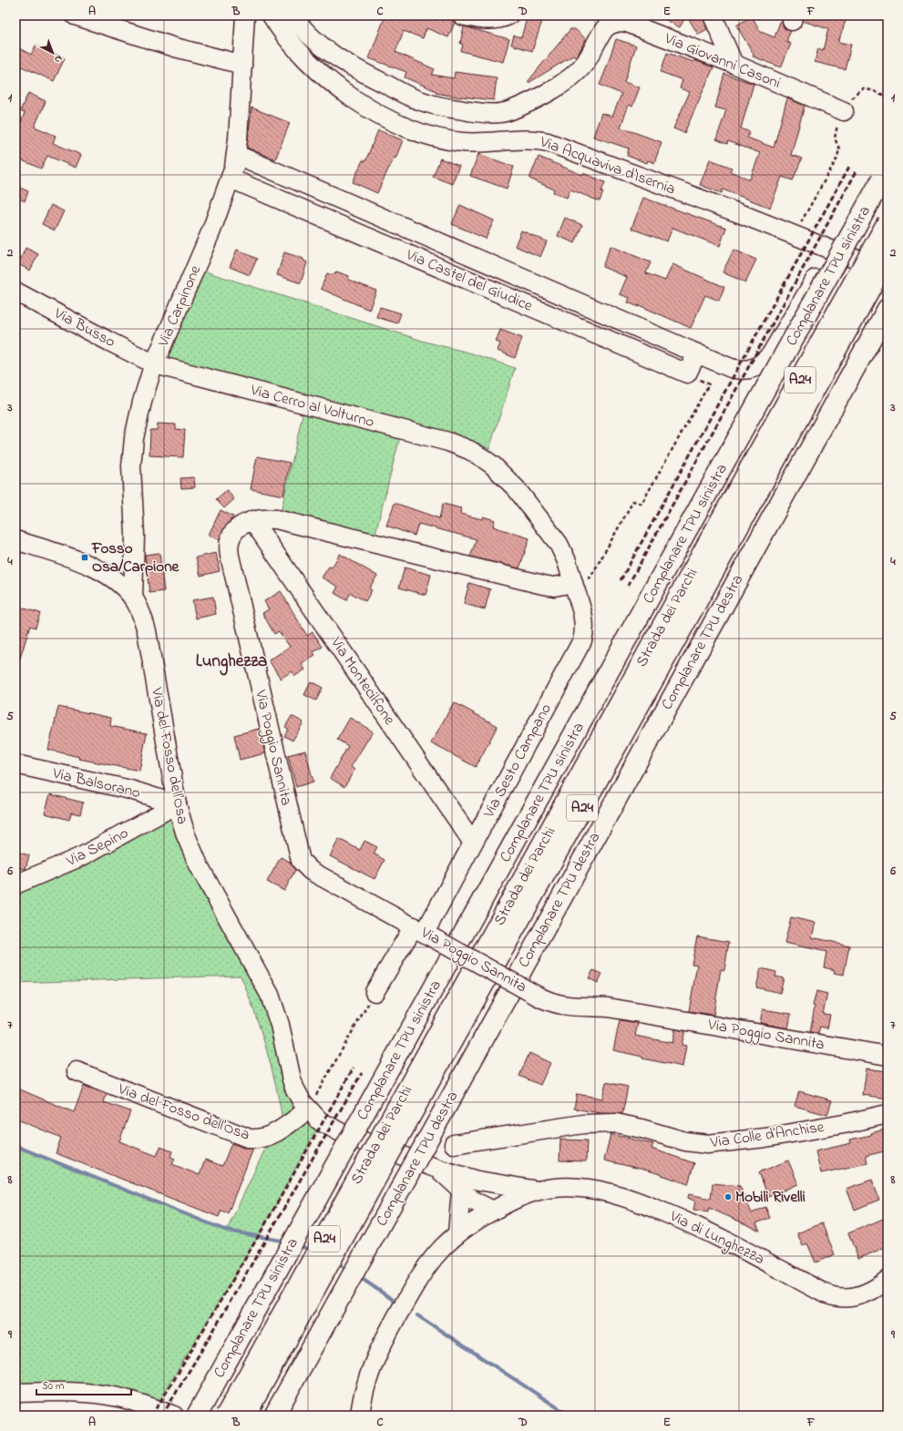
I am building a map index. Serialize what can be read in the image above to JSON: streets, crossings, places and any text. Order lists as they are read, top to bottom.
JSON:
{
  "streets": {
    "highway": [
      "Complanare TPU sinistra",
      "A24",
      "Strada dei Parchi",
      "Complanare TPU destra"
    ],
    "street": [
      "Via Giovanni Casoni",
      "Via Acquaviva d'Isernia",
      "Via Castel del Giudice",
      "Via Carpinone",
      "Via Busso",
      "Via Cerro al Volturno",
      "Via Montecilfone",
      "Via Poggio Sannita",
      "Via del Fosso dell'Osa",
      "Via Sesto Campano",
      "Via Balsorano",
      "Via Sepino",
      "Via Colle d'Anchise",
      "Via di Lunghezza"
    ]
  },
  "crossings": [
    ["Via Acquaviva d'Isernia", "Via Castel del Giudice"],
    ["Via Castel del Giudice", "Via Carpinone"],
    ["Via Carpinone", "Via Busso"],
    ["Via Carpinone", "Via Cerro al Volturno"],
    ["Via Carpinone", "Via del Fosso dell'Osa"],
    ["Via Busso", "Via Cerro al Volturno"],
    ["Via Cerro al Volturno", "Via Poggio Sannita"],
    ["Via Cerro al Volturno", "Via Sesto Campano"],
    ["Via Montecilfone", "Via Poggio Sannita"],
    ["Via Montecilfone", "Via Sesto Campano"],
    ["Via Poggio Sannita", "Via Sesto Campano"],
    ["Via del Fosso dell'Osa", "Via Balsorano"],
    ["Via del Fosso dell'Osa", "Via Sepino"],
    ["Via del Fosso dell'Osa", "Via di Lunghezza"],
    ["Via Balsorano", "Via Sepino"]
  ],
  "districts": ["Lunghezza"],
  "places": {
    "transit": ["Fosso Osa/Carpione"],
    "other": ["Mobili Rivelli"]
  },
  "scale_bar": "50 m",
  "north": "bottom right",
  "grid": {
    "columns": [
      "A",
      "B",
      "C",
      "D",
      "E",
      "F"
    ],
    "rows": [
      "1",
      "2",
      "3",
      "4",
      "5",
      "6",
      "7",
      "8",
      "9"
    ]
  }
}
